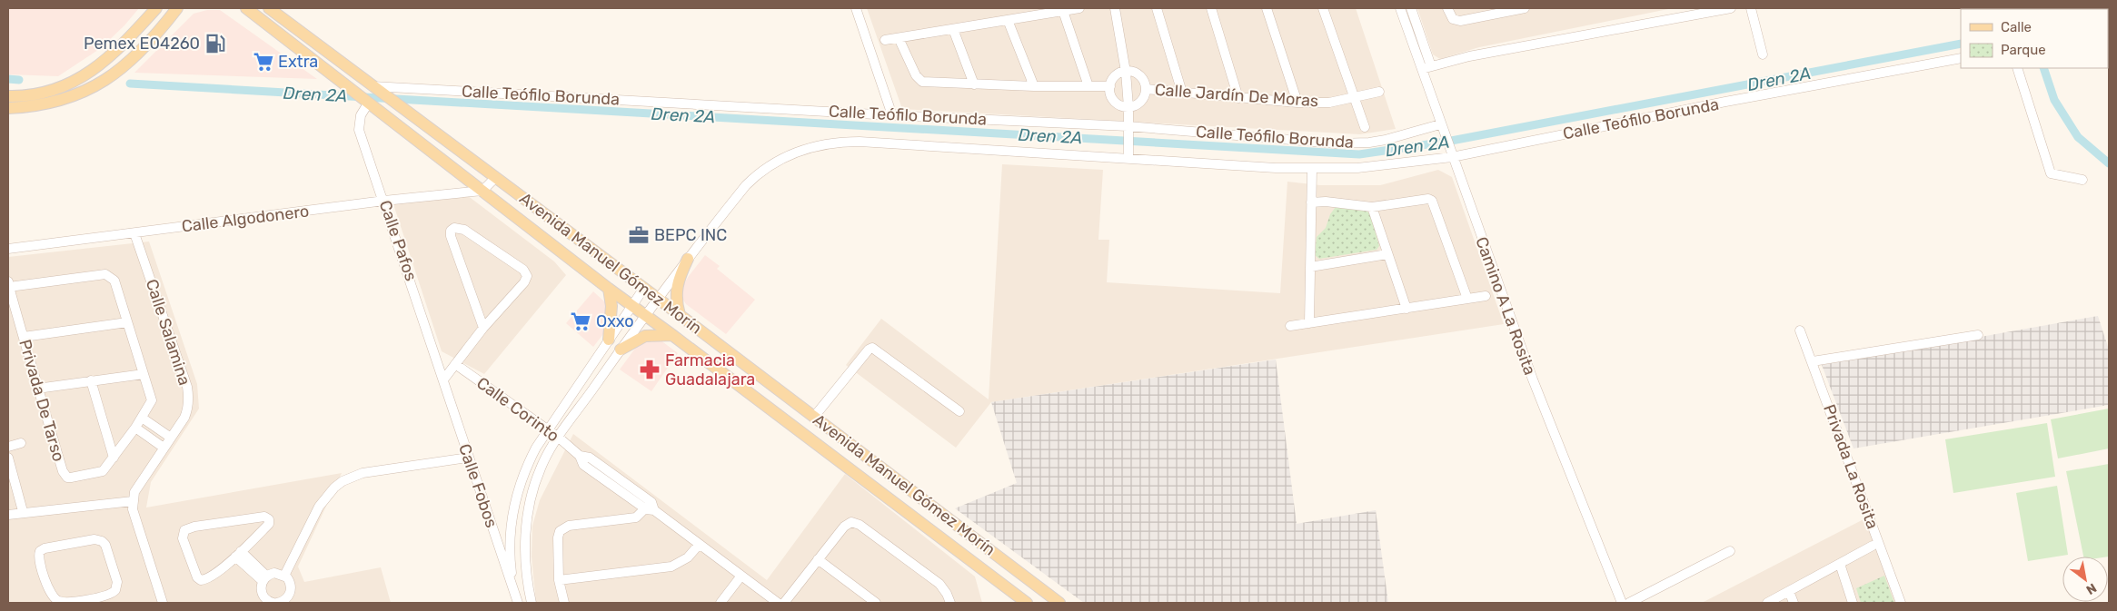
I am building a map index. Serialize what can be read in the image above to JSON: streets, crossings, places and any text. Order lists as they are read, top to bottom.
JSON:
{
  "streets": {
    "main road": ["Avenida Manuel Gómez Morín"],
    "street": [
      "Calle Teófilo Borunda",
      "Calle Jardín De Moras",
      "Calle Algodonero",
      "Calle Pafos",
      "Camino A La Rosita",
      "Calle Salamina",
      "Privada De Tarso",
      "Calle Corinto",
      "Privada La Rosita",
      "Calle Fobos"
    ]
  },
  "crossings": [
    ["Calle Teófilo Borunda", "Avenida Manuel Gómez Morín"],
    ["Calle Teófilo Borunda", "Camino A La Rosita"],
    ["Calle Teófilo Borunda", "Calle Corinto"],
    ["Calle Algodonero", "Calle Pafos"],
    ["Calle Algodonero", "Avenida Manuel Gómez Morín"],
    ["Calle Algodonero", "Calle Salamina"],
    ["Calle Pafos", "Avenida Manuel Gómez Morín"],
    ["Calle Pafos", "Calle Fobos"]
  ],
  "water": ["Dren 2A"],
  "places": {
    "fuel station": ["Pemex E04260"],
    "supermarket": ["Extra", "Oxxo"],
    "office": ["BEPC INC"],
    "pharmacy": ["Farmacia Guadalajara"]
  },
  "legend": ["Calle", "Parque"],
  "north": "bottom right"
}
